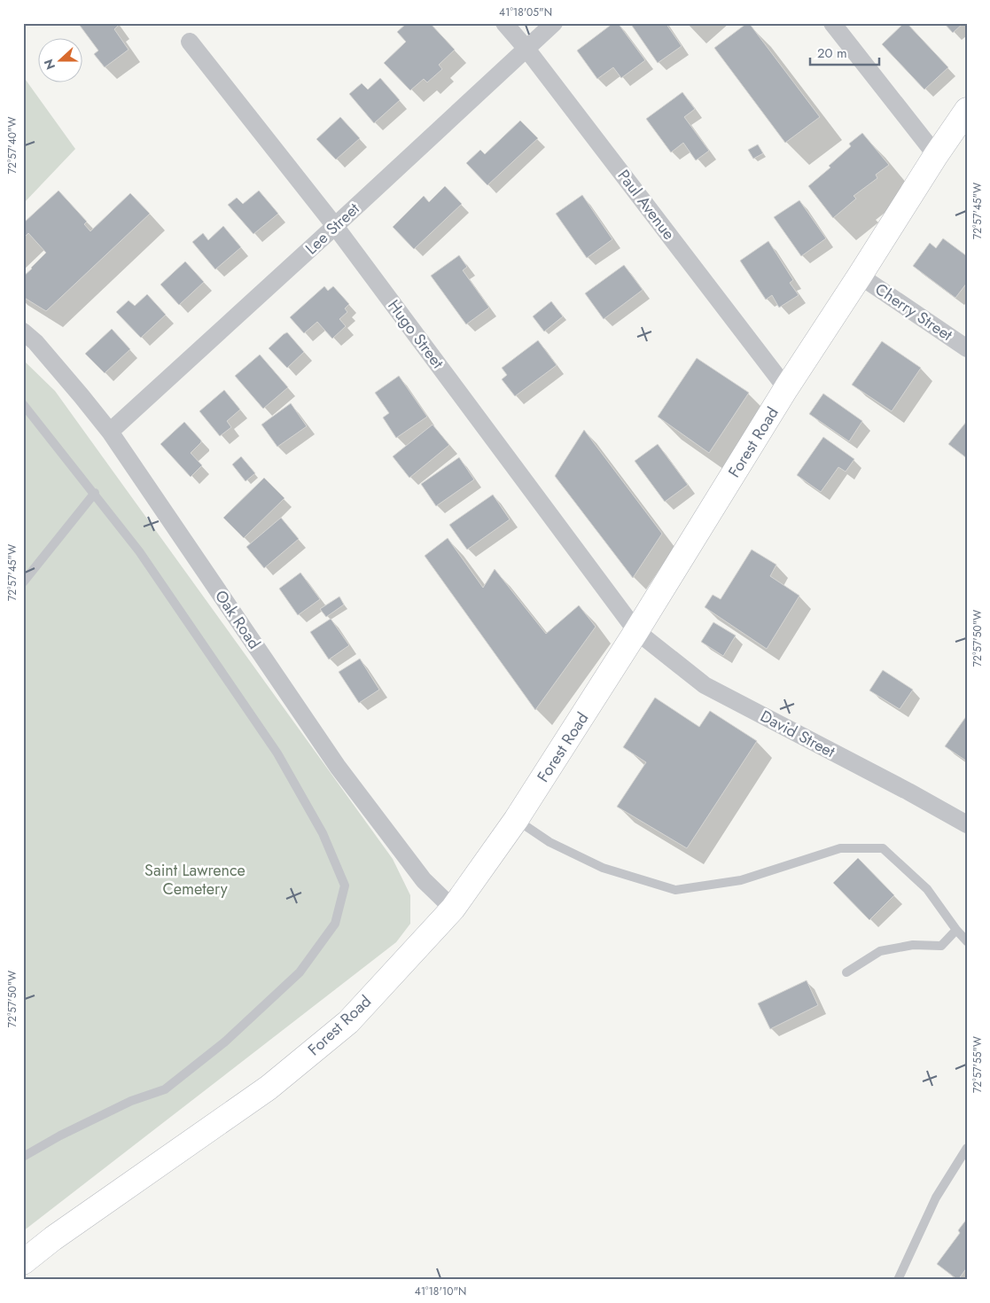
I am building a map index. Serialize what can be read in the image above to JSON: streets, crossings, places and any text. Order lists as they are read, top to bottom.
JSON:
{
  "streets": {
    "main road": ["Forest Road"],
    "street": [
      "Paul Avenue",
      "Lee Street",
      "Cherry Street",
      "Hugo Street",
      "Oak Road",
      "David Street"
    ]
  },
  "crossings": [
    ["Paul Avenue", "Lee Street"],
    ["Paul Avenue", "Forest Road"],
    ["Lee Street", "Hugo Street"],
    ["Lee Street", "Oak Road"],
    ["Cherry Street", "Forest Road"],
    ["Hugo Street", "Forest Road"],
    ["Hugo Street", "David Street"],
    ["Forest Road", "Oak Road"],
    ["Forest Road", "David Street"]
  ],
  "parks": ["Saint Lawrence Cemetery"],
  "scale_bar": "20 m",
  "north": "left",
  "coordinates": [
    "41°18'05\"N",
    "72°57'40\"W",
    "72°57'45\"W",
    "72°57'50\"W",
    "72°57'55\"W",
    "41°18'10\"N"
  ]
}
